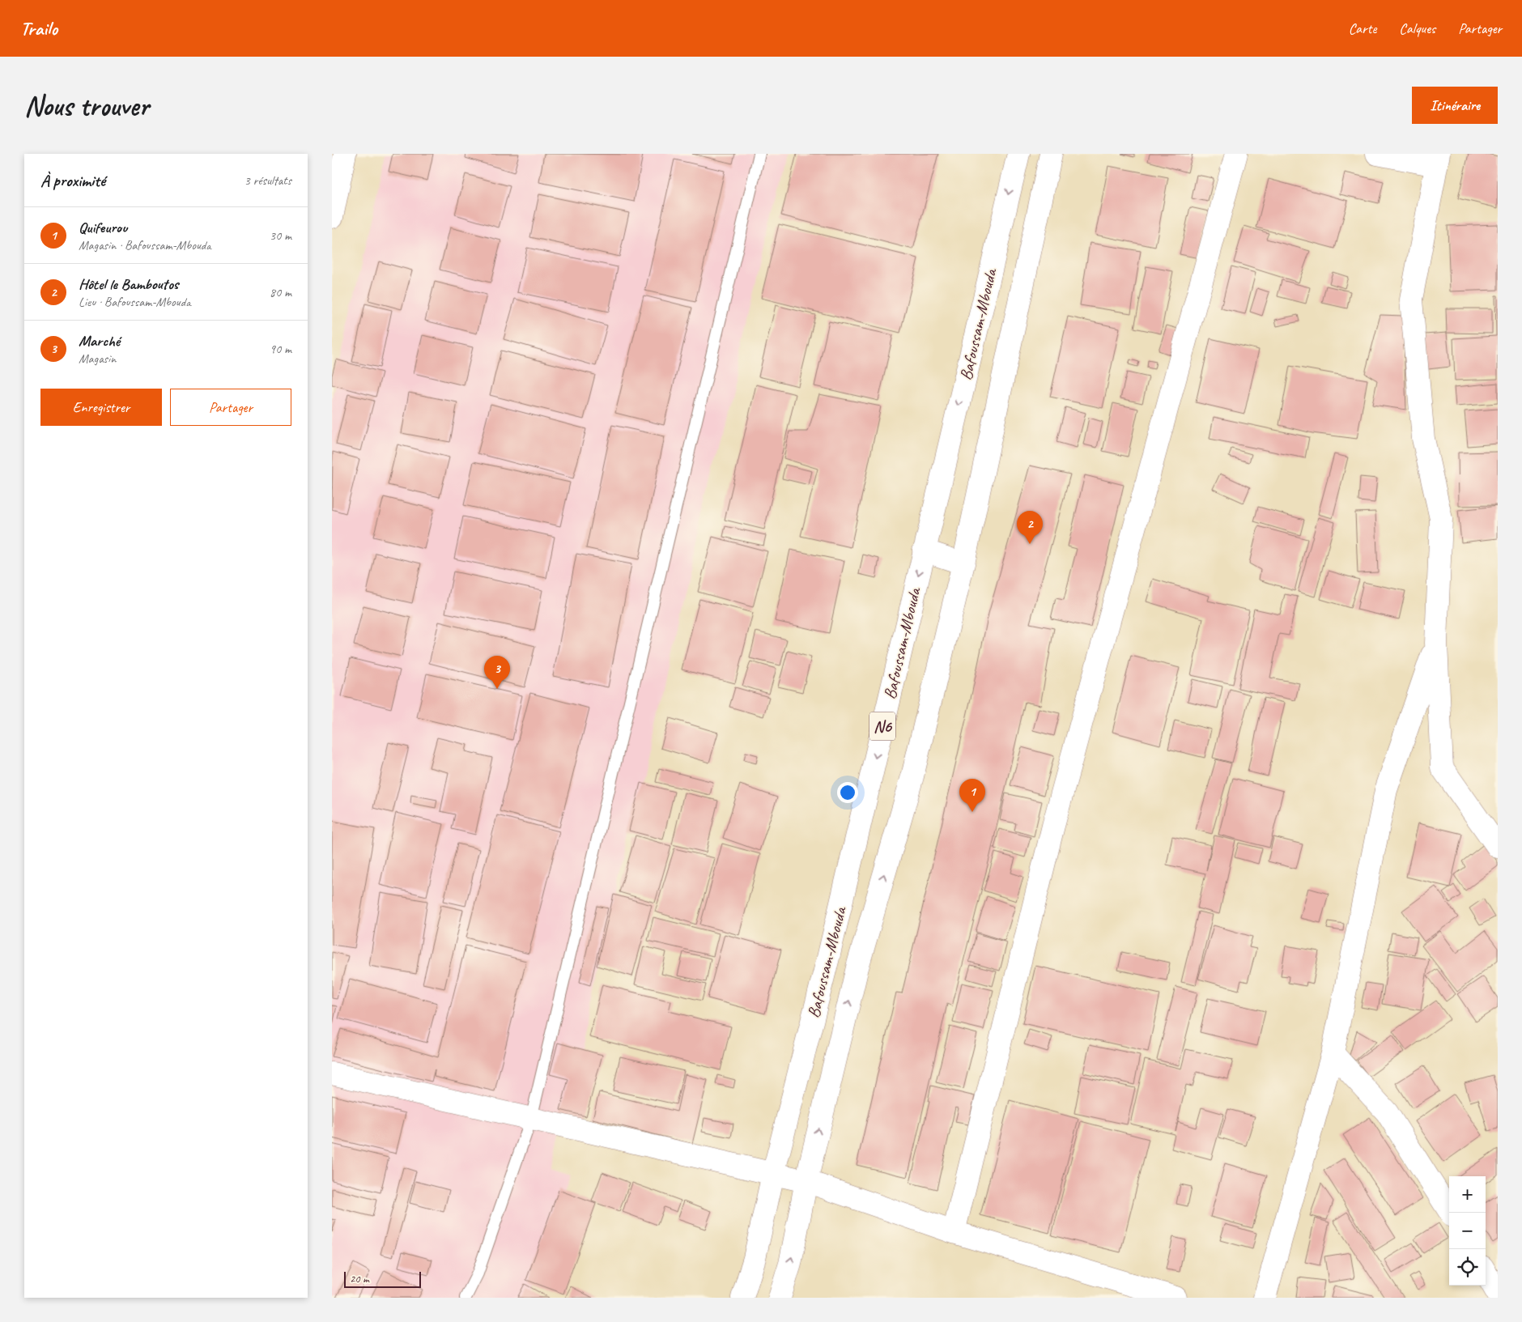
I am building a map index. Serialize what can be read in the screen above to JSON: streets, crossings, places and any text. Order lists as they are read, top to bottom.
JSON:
{
  "streets": {
    "main road": ["Bafoussam-Mbouda", "N6"]
  },
  "scale_bar": "20 m",
  "page": {
    "header": "Trailo",
    "nav": ["Carte", "Calques", "Partager"],
    "buttons": [
      "Itinéraire",
      ["Enregistrer", "Partager"]
    ],
    "title": "Nous trouver",
    "heading": ["À proximité", "3 résultats"],
    "list": [
      {
        "mark": "1",
        "name": "Quifeurou",
        "note": "Magasin · Bafoussam-Mbouda",
        "value": "30 m"
      },
      {
        "mark": "2",
        "name": "Hôtel le Bamboutos",
        "note": "Lieu · Bafoussam-Mbouda",
        "value": "80 m"
      },
      {
        "mark": "3",
        "name": "Marché",
        "note": "Magasin",
        "value": "90 m"
      }
    ],
    "pins": ["2", "3", "1"],
    "map_buttons": ["+", "−"],
    "scale": "20 m"
  }
}
